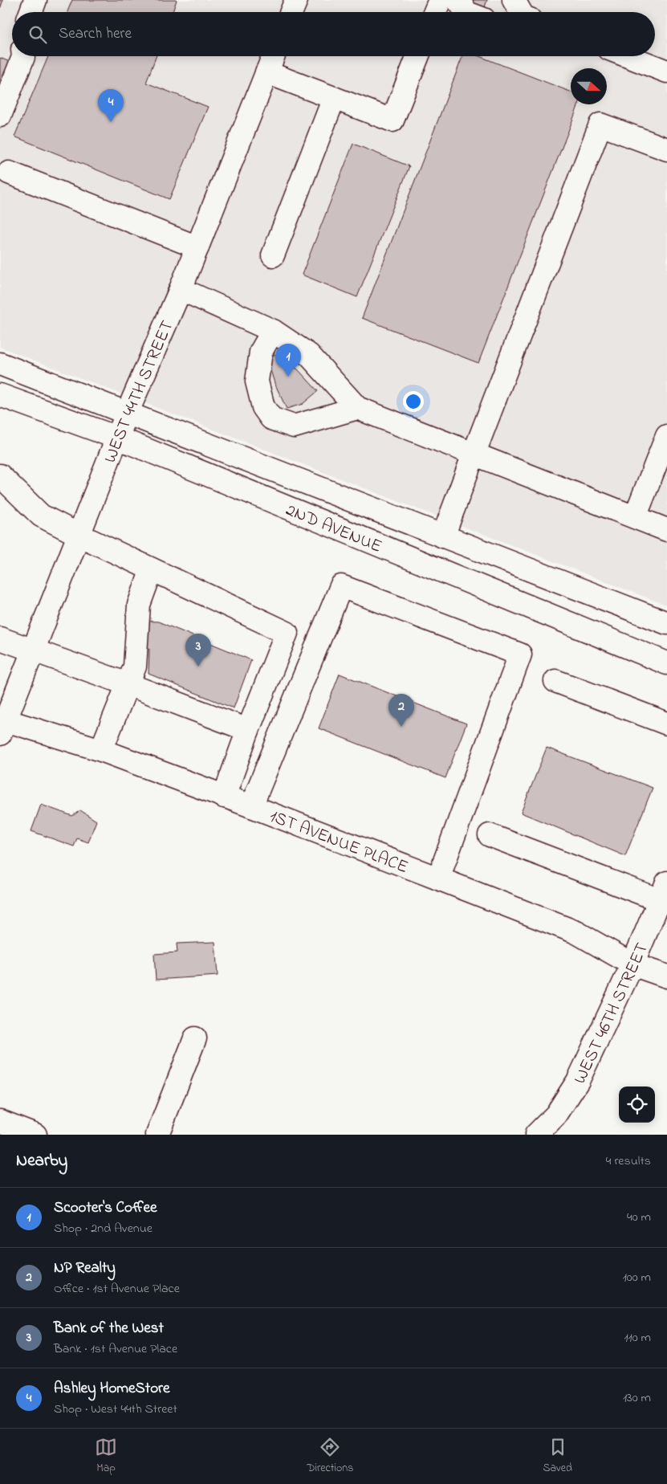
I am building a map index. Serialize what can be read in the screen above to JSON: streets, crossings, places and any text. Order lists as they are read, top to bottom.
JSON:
{
  "streets": {
    "street": [
      "WEST 44TH STREET",
      "2ND AVENUE",
      "1ST AVENUE PLACE",
      "WEST 46TH STREET"
    ]
  },
  "crossings": [
    ["WEST 44TH STREET", "2ND AVENUE"],
    ["WEST 44TH STREET", "1ST AVENUE PLACE"],
    ["1ST AVENUE PLACE", "WEST 46TH STREET"]
  ],
  "north": "right",
  "page": {
    "search": "Search here",
    "pins": [
      "4",
      "1",
      "3",
      "2"
    ],
    "heading": ["Nearby", "4 results"],
    "list": [
      {
        "mark": "1",
        "name": "Scooter's Coffee",
        "note": "Shop · 2nd Avenue",
        "value": "40 m"
      },
      {
        "mark": "2",
        "name": "NP Realty",
        "note": "Office · 1st Avenue Place",
        "value": "100 m"
      },
      {
        "mark": "3",
        "name": "Bank of the West",
        "note": "Bank · 1st Avenue Place",
        "value": "110 m"
      },
      {
        "mark": "4",
        "name": "Ashley HomeStore",
        "note": "Shop · West 44th Street",
        "value": "130 m"
      }
    ],
    "nav": ["Map", "Directions", "Saved"]
  }
}
